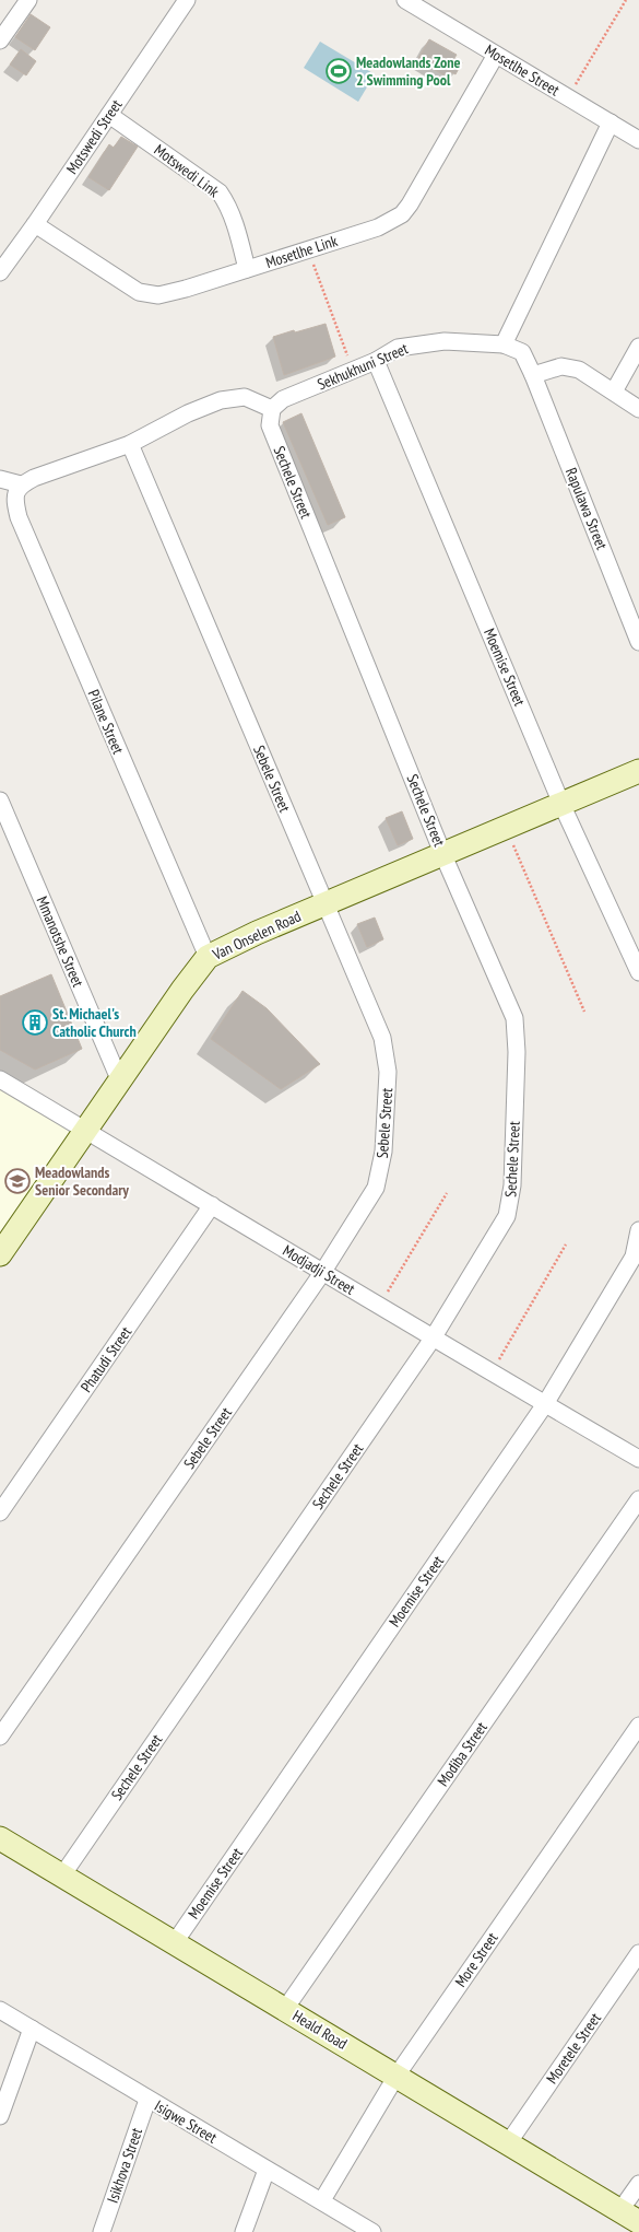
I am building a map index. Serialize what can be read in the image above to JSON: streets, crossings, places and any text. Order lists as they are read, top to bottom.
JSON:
{
  "streets": {
    "street": [
      "Mosetlhe Street",
      "Motswedi Street",
      "Motswedi Link",
      "Mosetlhe Link",
      "Sekhukhuni Street",
      "Sechele Street",
      "Rapulawa Street",
      "Moemise Street",
      "Pilane Street",
      "Sebele Street",
      "Van Onselen Road",
      "Mmanotshe Street",
      "Modjadji Street",
      "Phatudi Street",
      "Modiba Street",
      "More Street",
      "Heald Road",
      "Moretele Street",
      "Isigwe Street",
      "Isikhova Street"
    ]
  },
  "crossings": [
    ["Mosetlhe Street", "Mosetlhe Link"],
    ["Motswedi Street", "Motswedi Link"],
    ["Motswedi Street", "Mosetlhe Link"],
    ["Motswedi Link", "Mosetlhe Link"],
    ["Sekhukhuni Street", "Sechele Street"],
    ["Sekhukhuni Street", "Rapulawa Street"],
    ["Sekhukhuni Street", "Moemise Street"],
    ["Sechele Street", "Van Onselen Road"],
    ["Sechele Street", "Modjadji Street"],
    ["Sechele Street", "Heald Road"],
    ["Moemise Street", "Van Onselen Road"],
    ["Moemise Street", "Modjadji Street"],
    ["Moemise Street", "Heald Road"],
    ["Pilane Street", "Van Onselen Road"],
    ["Sebele Street", "Van Onselen Road"],
    ["Sebele Street", "Modjadji Street"],
    ["Van Onselen Road", "Mmanotshe Street"],
    ["Van Onselen Road", "Modjadji Street"],
    ["Modjadji Street", "Phatudi Street"],
    ["Modiba Street", "Heald Road"],
    ["More Street", "Heald Road"],
    ["More Street", "Isigwe Street"],
    ["Heald Road", "Moretele Street"],
    ["Isigwe Street", "Isikhova Street"]
  ],
  "places": {
    "sports": ["Meadowlands Zone 2 Swimming Pool"],
    "building": ["St. Michael's Catholic Church"],
    "school or university": ["Meadowlands Senior Secondary"]
  }
}
